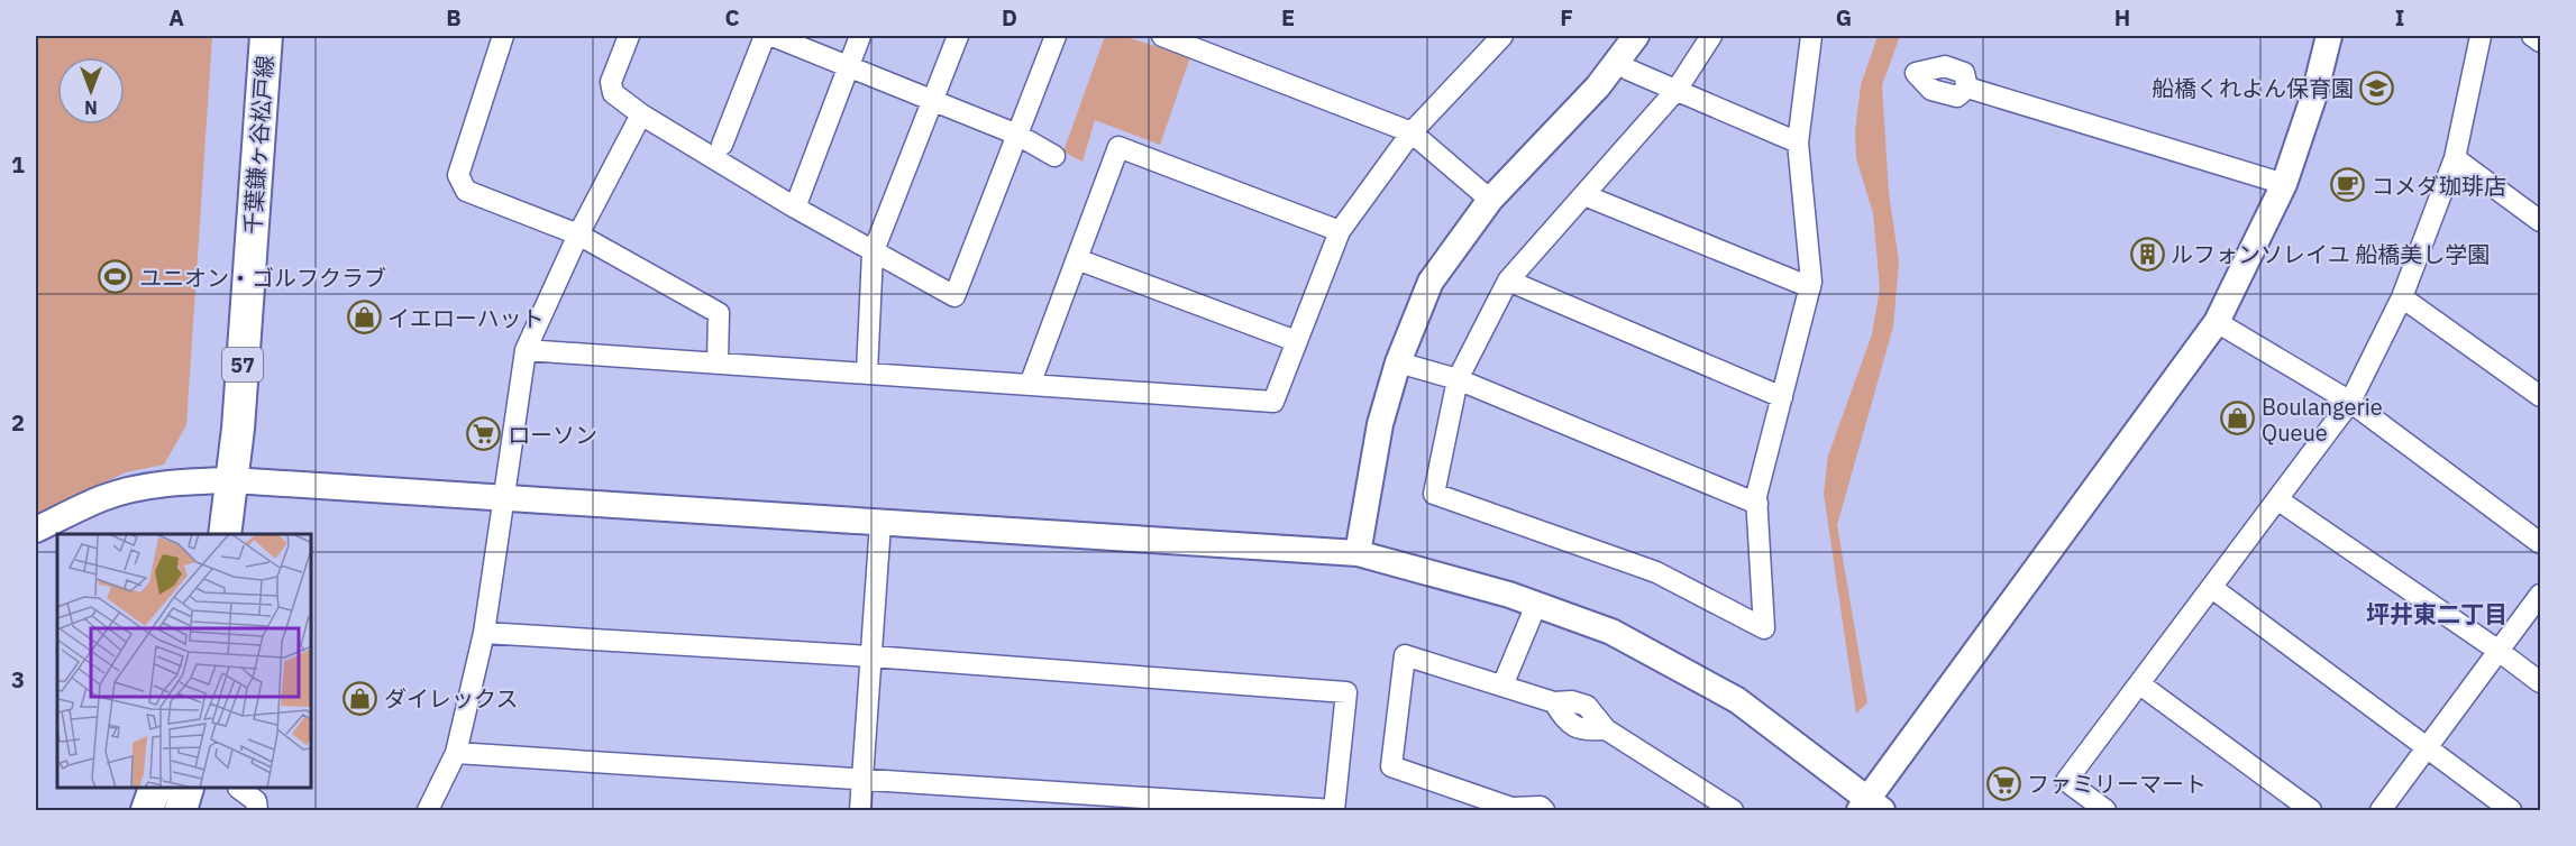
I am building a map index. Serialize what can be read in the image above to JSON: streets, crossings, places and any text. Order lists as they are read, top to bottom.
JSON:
{
  "streets": {
    "main road": ["千葉鎌ヶ谷松戸線", "57"]
  },
  "districts": ["坪井東二丁目"],
  "places": {
    "school or university": ["船橋くれよん保育園"],
    "cafe": ["コメダ珈琲店"],
    "building": ["ルフォンソレイユ 船橋美し学園"],
    "sports": ["ユニオン・ゴルフクラブ"],
    "shop": ["イエローハット", "Boulangerie Queue", "ダイレックス"],
    "supermarket": ["ローソン", "ファミリーマート"]
  },
  "north": "bottom",
  "grid": {
    "columns": [
      "A",
      "B",
      "C",
      "D",
      "E",
      "F",
      "G",
      "H",
      "I"
    ],
    "rows": ["1", "2", "3"]
  }
}
